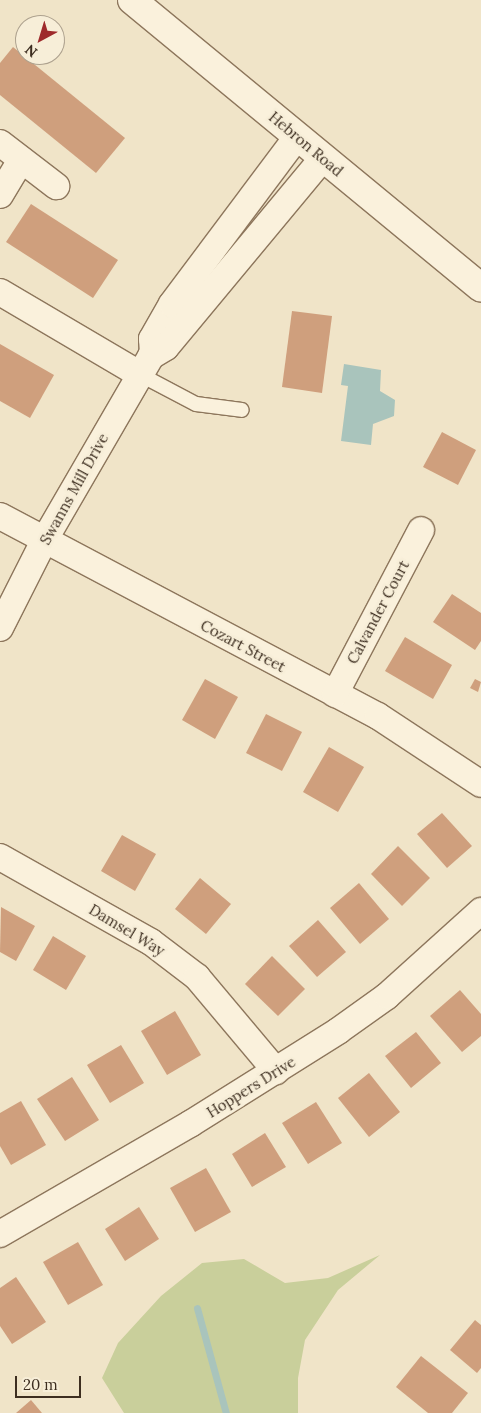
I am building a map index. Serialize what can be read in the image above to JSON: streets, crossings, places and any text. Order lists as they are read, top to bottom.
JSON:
{
  "streets": {
    "street": [
      "Hebron Road",
      "Swanns Mill Drive",
      "Calvander Court",
      "Cozart Street",
      "Damsel Way",
      "Hoppers Drive"
    ]
  },
  "crossings": [
    ["Hebron Road", "Swanns Mill Drive"],
    ["Swanns Mill Drive", "Cozart Street"],
    ["Calvander Court", "Cozart Street"],
    ["Damsel Way", "Hoppers Drive"]
  ],
  "scale_bar": "20 m",
  "north": "bottom left"
}
